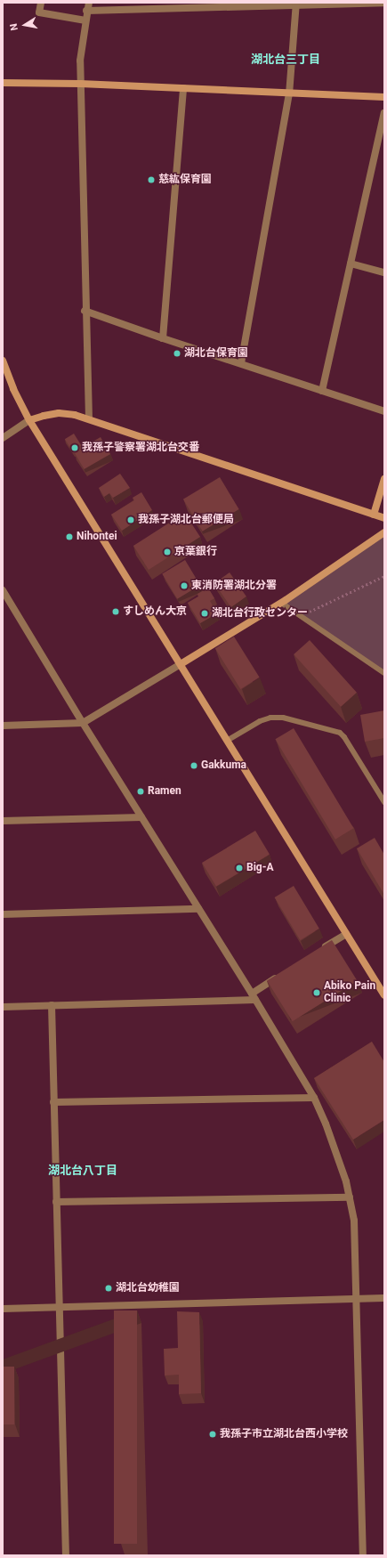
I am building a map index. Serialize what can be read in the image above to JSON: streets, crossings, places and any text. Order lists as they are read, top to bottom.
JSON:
{
  "districts": ["湖北台三丁目", "湖北台八丁目"],
  "places": [
    "慈紘保育園",
    "湖北台保育園",
    "我孫子警察署湖北台交番",
    "我孫子湖北台郵便局",
    "Nihontei",
    "京葉銀行",
    "東消防署湖北分署",
    "すしめん大京",
    "湖北台行政センター",
    "Gakkuma",
    "Ramen",
    "Big-A",
    "Abiko Pain Clinic",
    "湖北台幼稚園",
    "我孫子市立湖北台西小学校"
  ],
  "north": "left"
}
